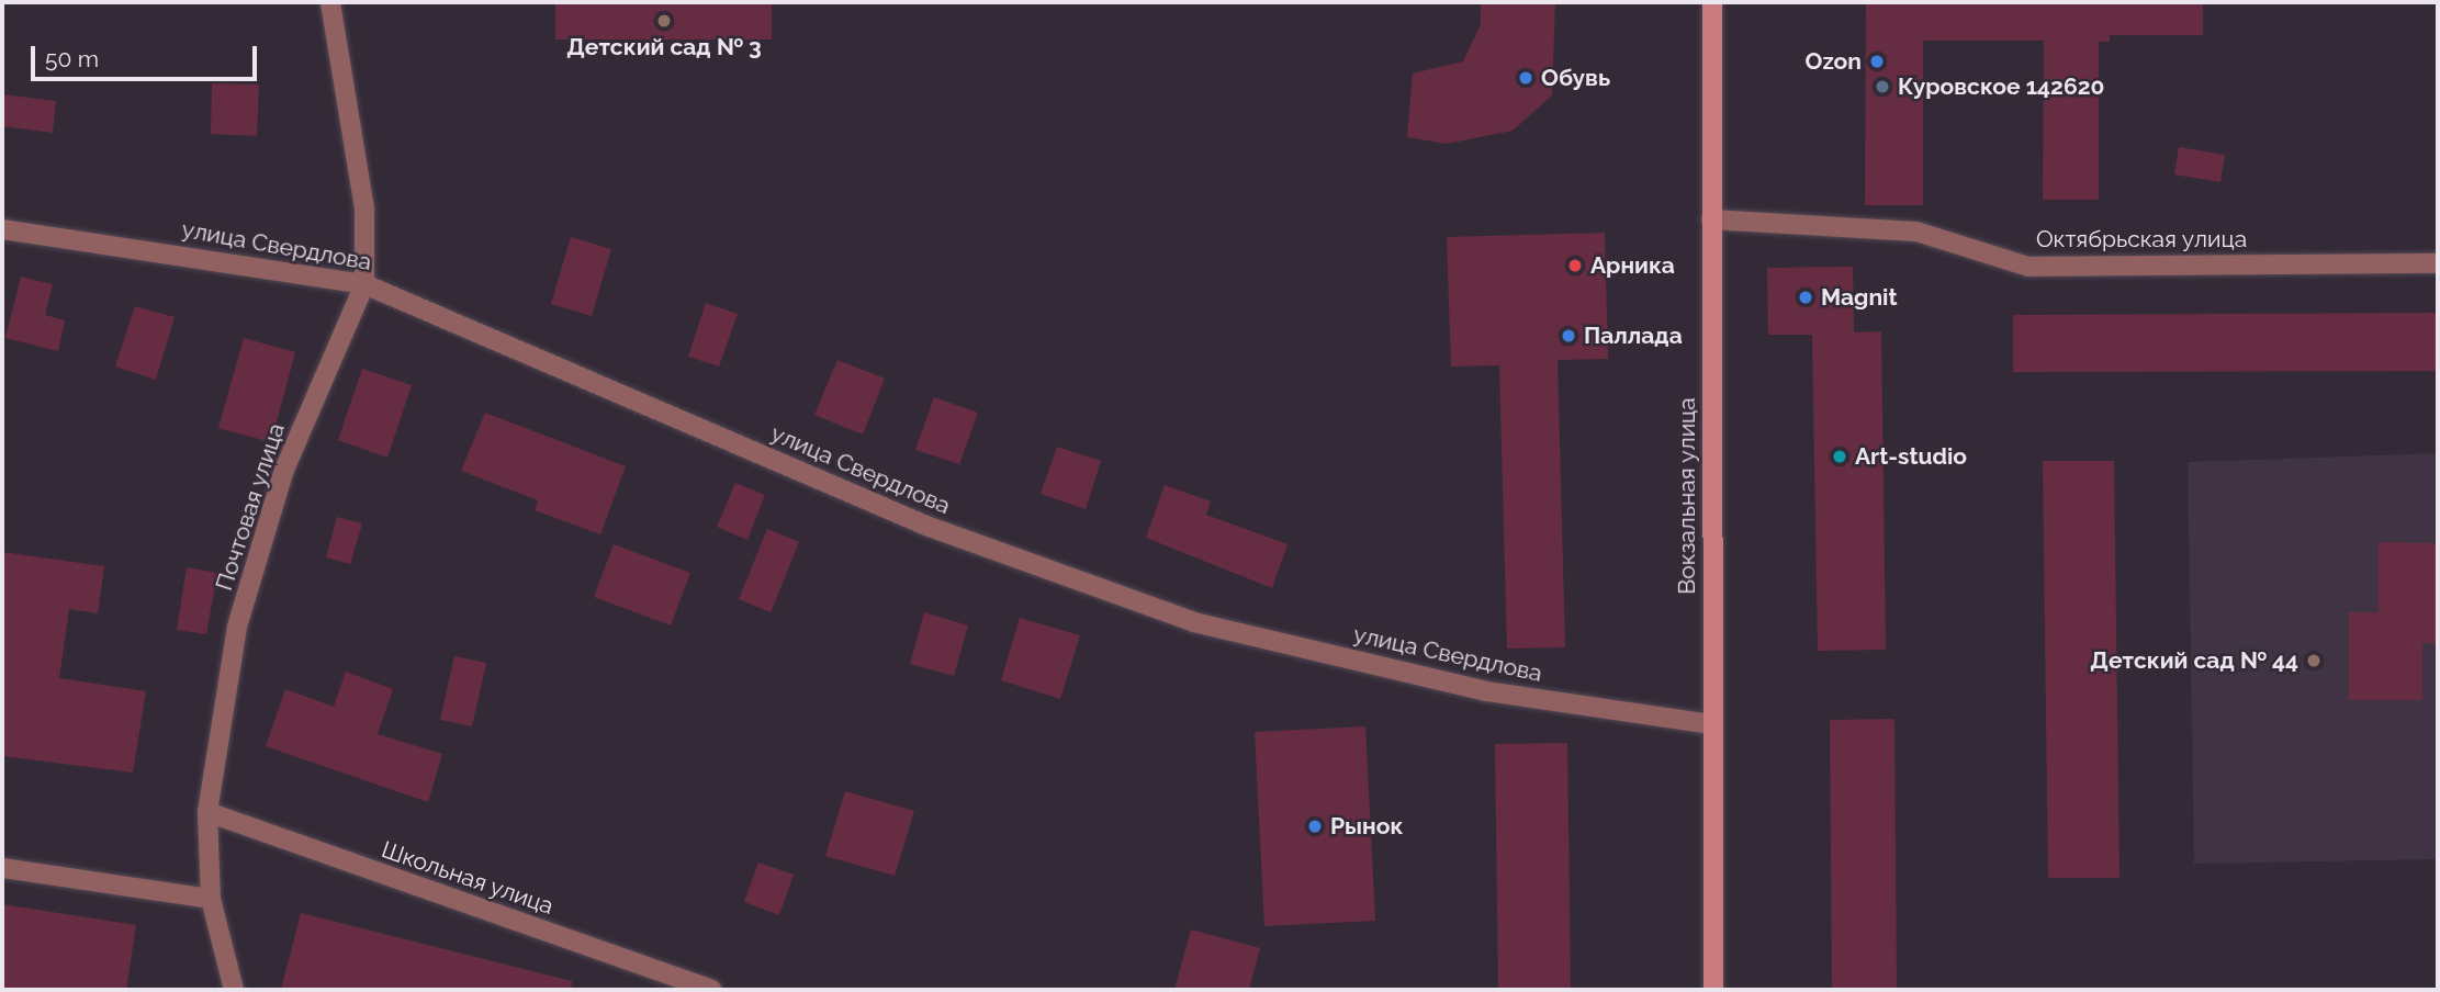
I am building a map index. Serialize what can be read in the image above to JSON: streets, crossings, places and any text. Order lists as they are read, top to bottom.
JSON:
{
  "streets": {
    "street": [
      "Октябрьская улица",
      "улица Свердлова",
      "Вокзальная улица",
      "Почтовая улица",
      "Школьная улица"
    ]
  },
  "crossings": [
    ["Октябрьская улица", "Вокзальная улица"],
    ["улица Свердлова", "Вокзальная улица"],
    ["улица Свердлова", "Почтовая улица"],
    ["Почтовая улица", "Школьная улица"]
  ],
  "places": [
    "Детский сад № 3",
    "Ozon",
    "Обувь",
    "Куровское 142620",
    "Арника",
    "Magnit",
    "Паллада",
    "Art-studio",
    "Детский сад № 44",
    "Рынок"
  ],
  "scale_bar": "50 m"
}
